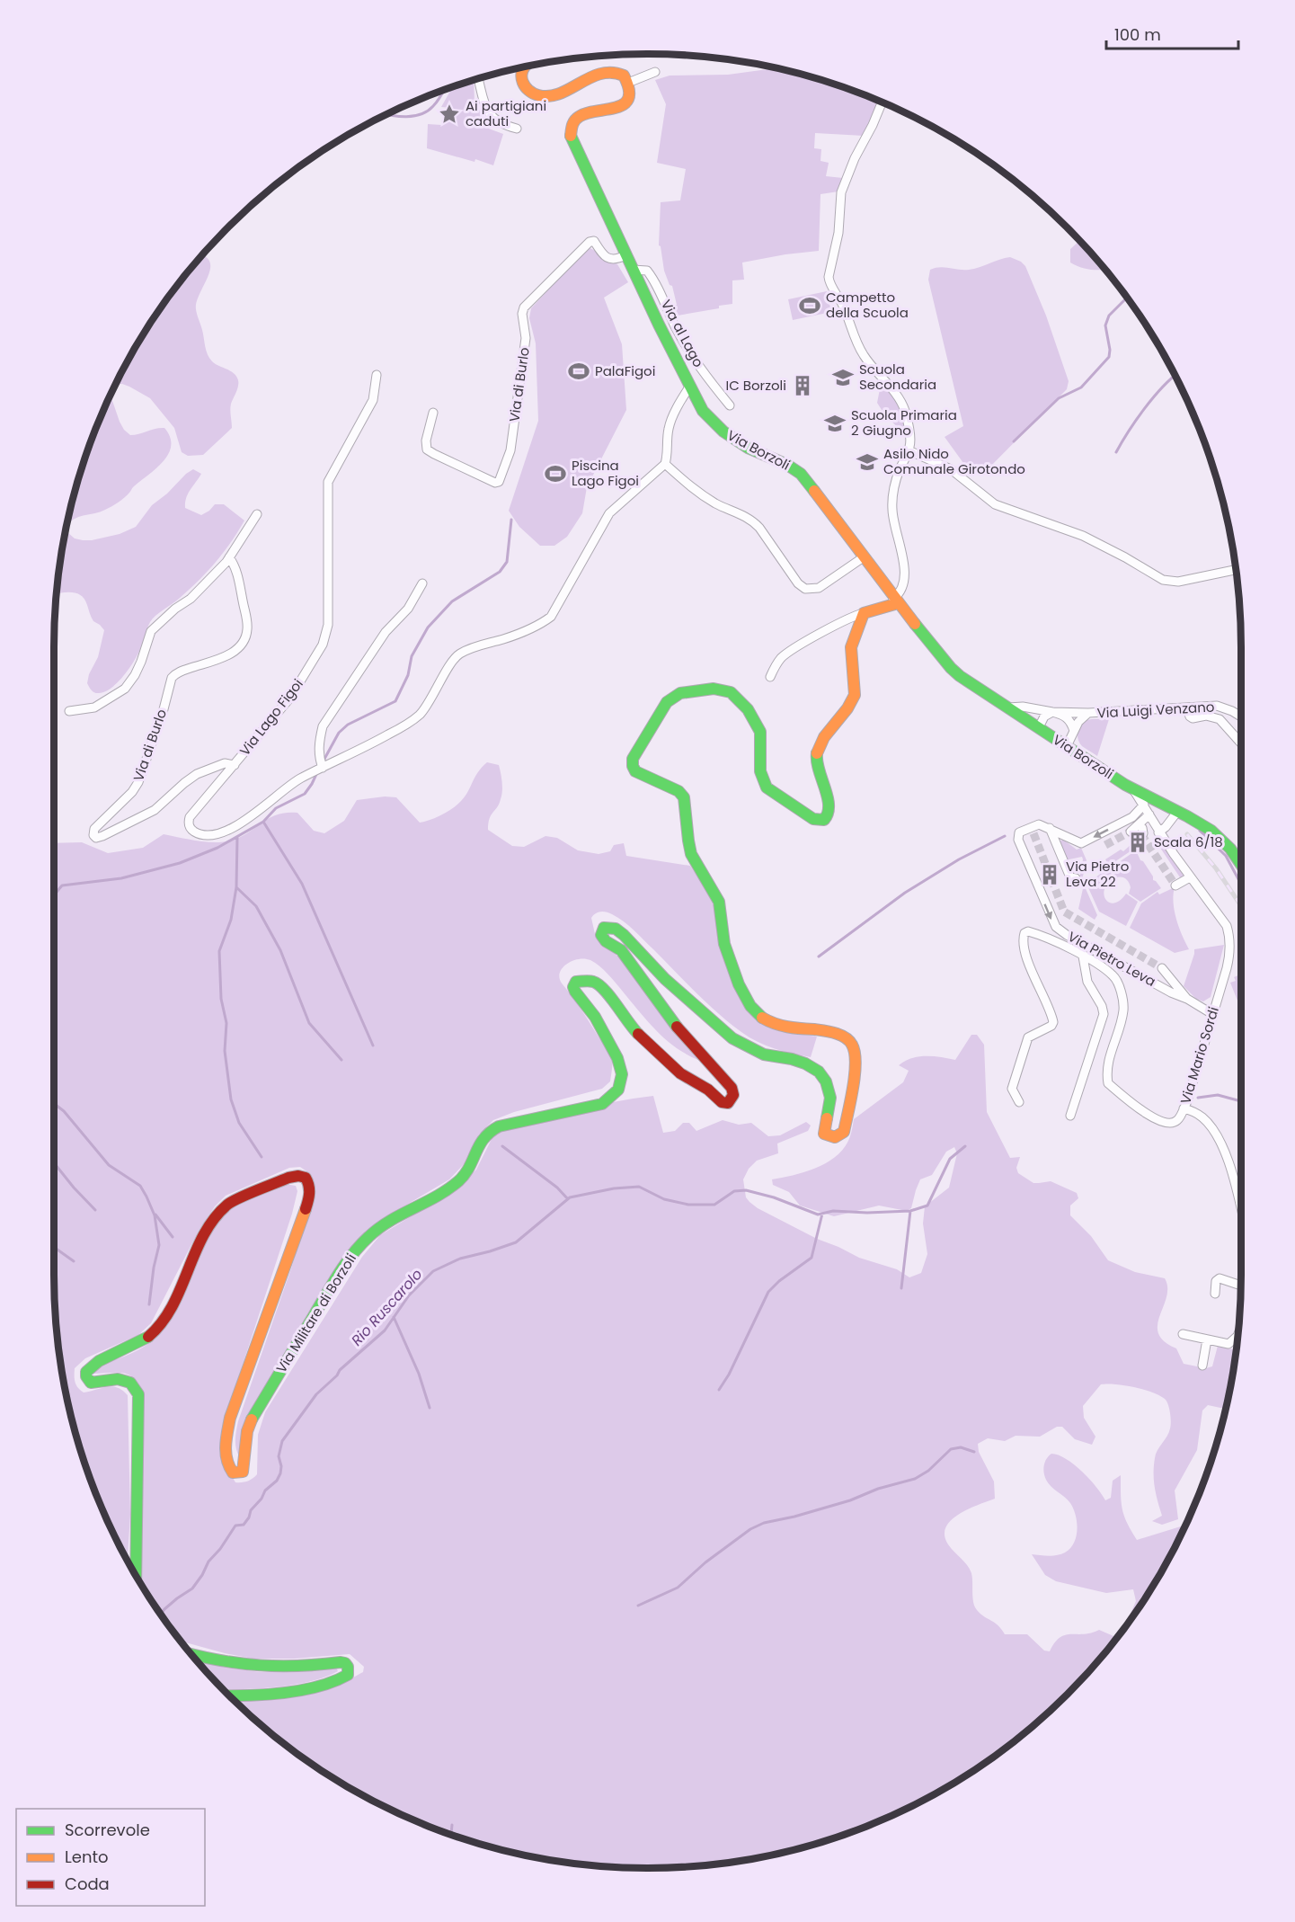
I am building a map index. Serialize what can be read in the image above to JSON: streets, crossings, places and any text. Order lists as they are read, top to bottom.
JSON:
{
  "streets": {
    "street": [
      "Via al Lago",
      "Via di Burlo",
      "Via Borzoli",
      "Via Luigi Venzano",
      "Via Lago Figoi",
      "Via Pietro Leva",
      "Via Mario Sordi",
      "Via Militare di Borzoli"
    ]
  },
  "crossings": [
    ["Via al Lago", "Via Borzoli"],
    ["Via di Burlo", "Via Borzoli"],
    ["Via di Burlo", "Via Lago Figoi"],
    ["Via Borzoli", "Via Luigi Venzano"],
    ["Via Borzoli", "Via Mario Sordi"],
    ["Via Pietro Leva", "Via Mario Sordi"]
  ],
  "water": ["Rio Ruscarolo"],
  "places": {
    "place": ["Ai partigiani caduti"],
    "sports": ["Campetto della Scuola", "PalaFigoi", "Piscina Lago Figoi"],
    "school or university": ["Scuola Secondaria", "Scuola Primaria 2 Giugno", "Asilo Nido Comunale Girotondo"],
    "building": ["IC Borzoli", "Scala 6/18", "Via Pietro Leva 22"]
  },
  "legend": ["Scorrevole", "Lento", "Coda"],
  "scale_bar": "100 m"
}
